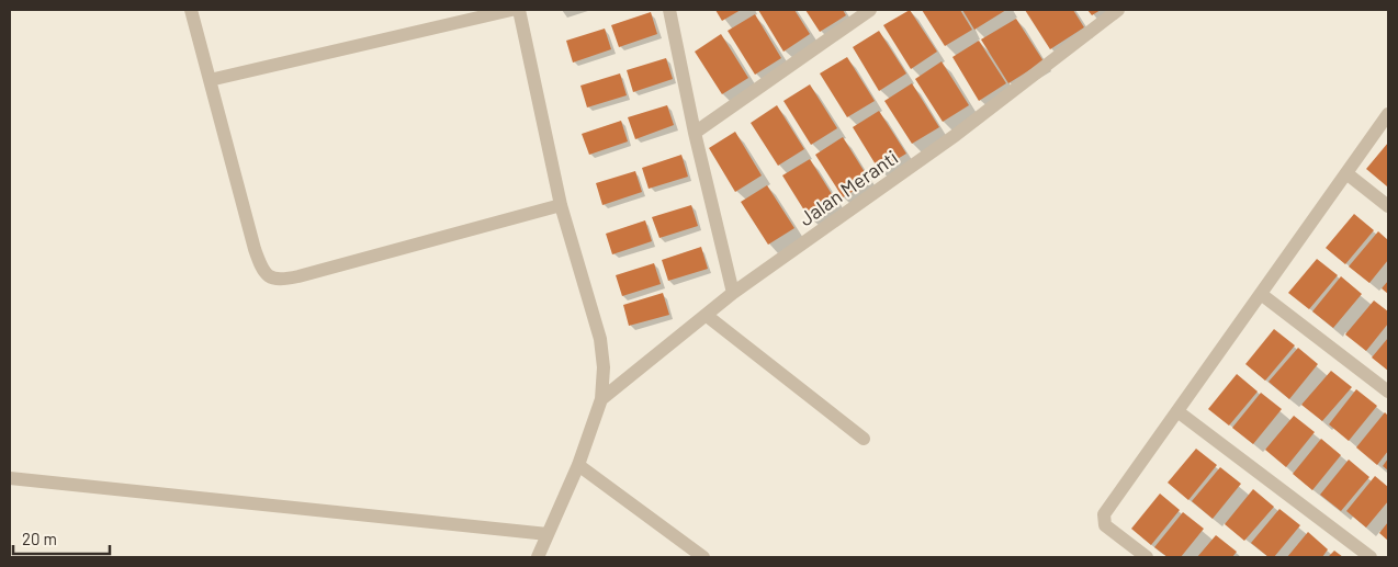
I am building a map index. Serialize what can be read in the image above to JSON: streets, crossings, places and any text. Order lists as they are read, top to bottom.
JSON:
{
  "streets": {
    "street": ["Jalan Meranti"]
  },
  "scale_bar": "20 m"
}
